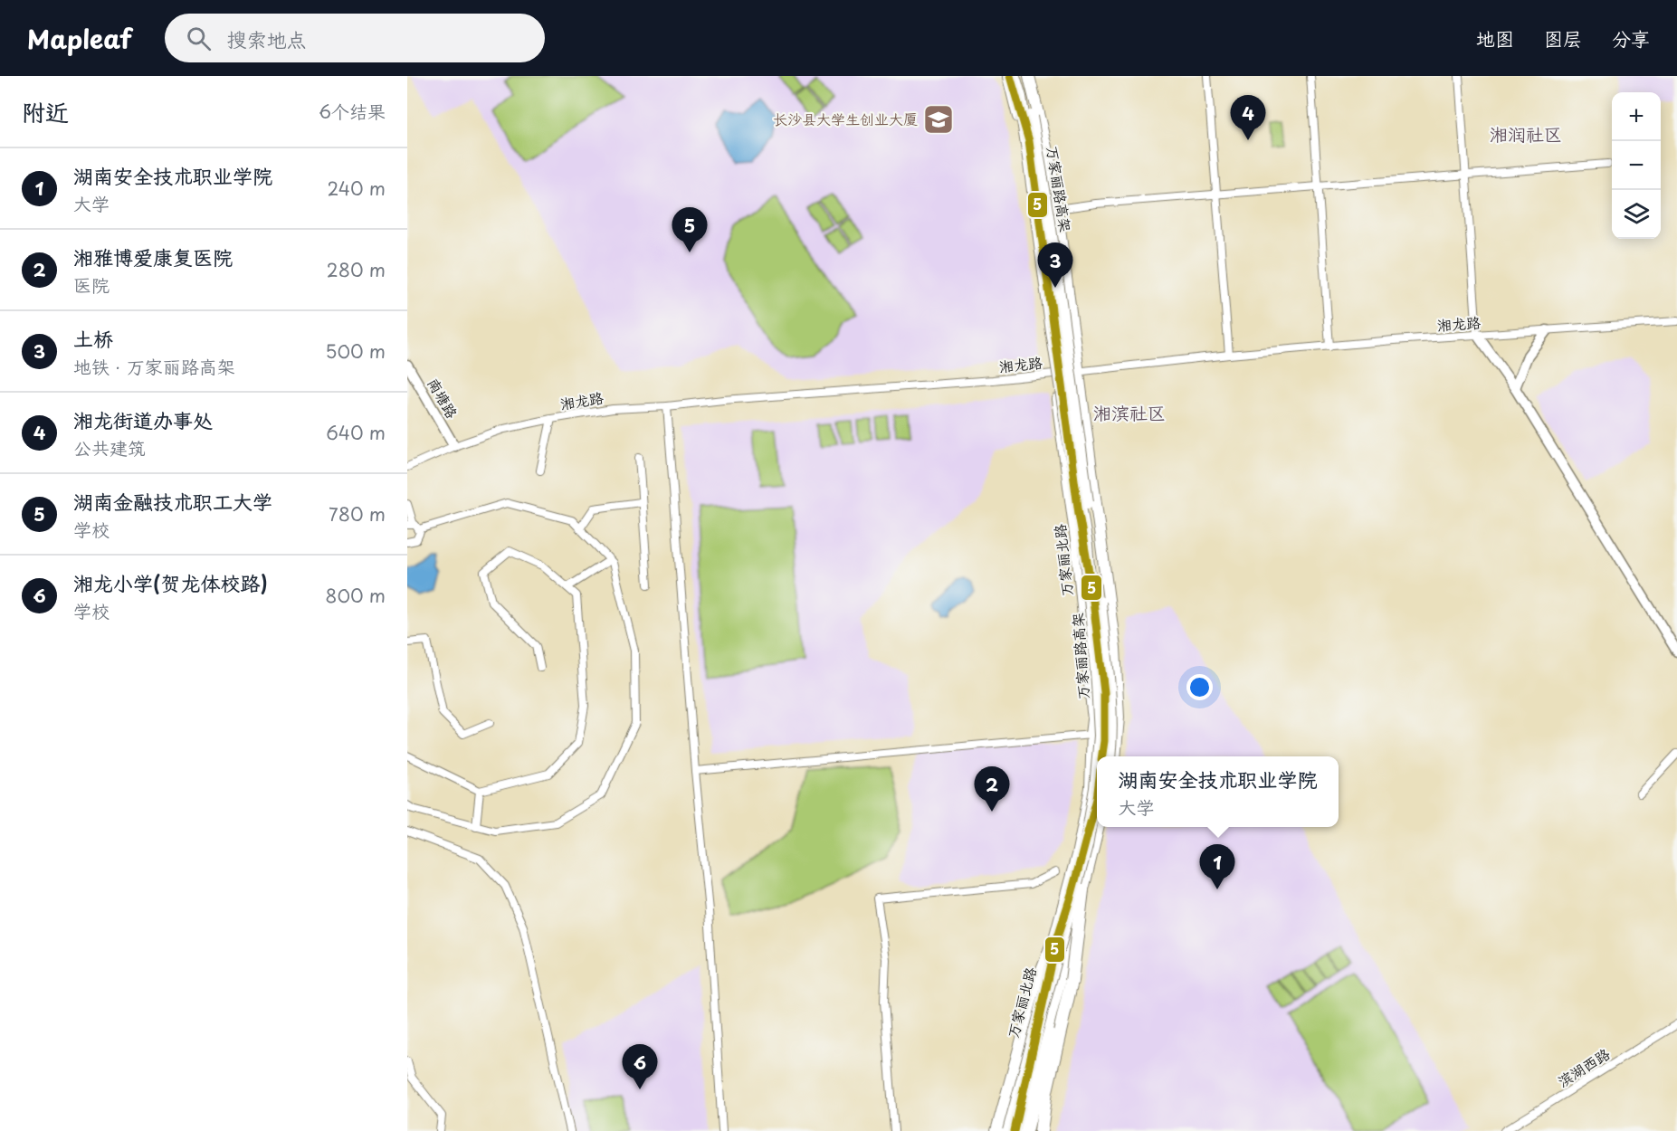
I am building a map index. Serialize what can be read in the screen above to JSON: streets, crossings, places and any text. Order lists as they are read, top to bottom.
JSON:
{
  "streets": {
    "highway": ["万家丽路高架"],
    "main road": ["万家丽北路"],
    "street": ["湘龙路", "南塘路", "滨湖西路"]
  },
  "crossings": [
    ["湘龙路", "南塘路"],
    ["湘龙路", "万家丽北路"]
  ],
  "districts": ["湘润社区", "湘滨社区"],
  "places": {
    "school or university": ["长沙县大学生创业大厦"]
  },
  "lines": ["transit line 5"],
  "page": {
    "header": "Mapleaf",
    "search": "搜索地点",
    "nav": ["地图", "图层", "分享"],
    "heading": ["附近", "6个结果"],
    "map_buttons": ["+", "−"],
    "pins": [
      "4",
      "5",
      "3",
      "2",
      "1",
      "6"
    ],
    "list": [
      {
        "mark": "1",
        "name": "湖南安全技术职业学院",
        "note": "大学",
        "value": "240 m"
      },
      {
        "mark": "2",
        "name": "湘雅博爱康复医院",
        "note": "医院",
        "value": "280 m"
      },
      {
        "mark": "3",
        "name": "土桥",
        "note": "地铁 · 万家丽路高架",
        "value": "500 m"
      },
      {
        "mark": "4",
        "name": "湘龙街道办事处",
        "note": "公共建筑",
        "value": "640 m"
      },
      {
        "mark": "5",
        "name": "湖南金融技术职工大学",
        "note": "学校",
        "value": "780 m"
      },
      {
        "mark": "6",
        "name": "湘龙小学(贺龙体校路)",
        "note": "学校",
        "value": "800 m"
      }
    ],
    "popup": ["湖南安全技术职业学院", "大学"]
  }
}
